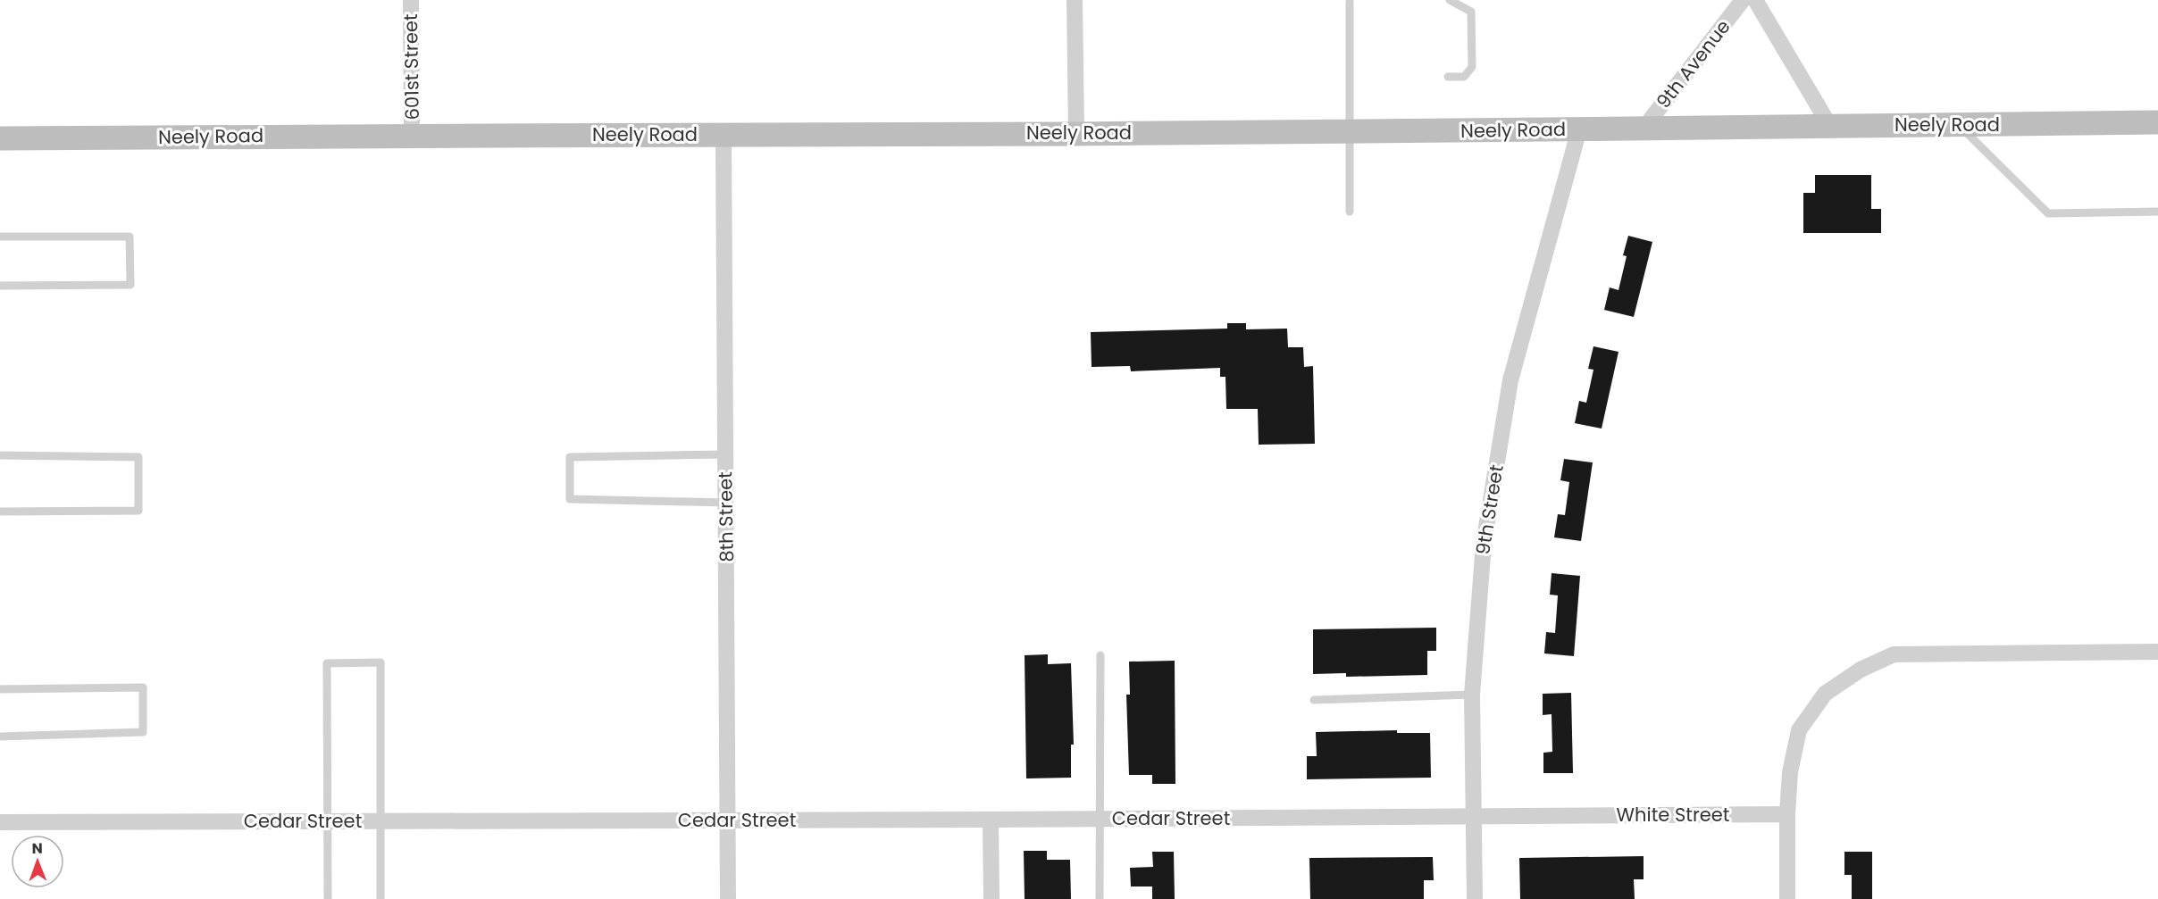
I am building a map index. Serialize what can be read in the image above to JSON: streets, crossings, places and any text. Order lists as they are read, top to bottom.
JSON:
{
  "streets": {
    "street": [
      "9th Avenue",
      "601st Street",
      "Neely Road",
      "9th Street",
      "8th Street",
      "White Street",
      "Cedar Street"
    ]
  },
  "crossings": [
    ["9th Avenue", "Neely Road"],
    ["601st Street", "Neely Road"],
    ["Neely Road", "9th Street"],
    ["Neely Road", "8th Street"],
    ["9th Street", "White Street"],
    ["9th Street", "Cedar Street"],
    ["8th Street", "Cedar Street"],
    ["White Street", "Cedar Street"]
  ],
  "north": "top"
}
